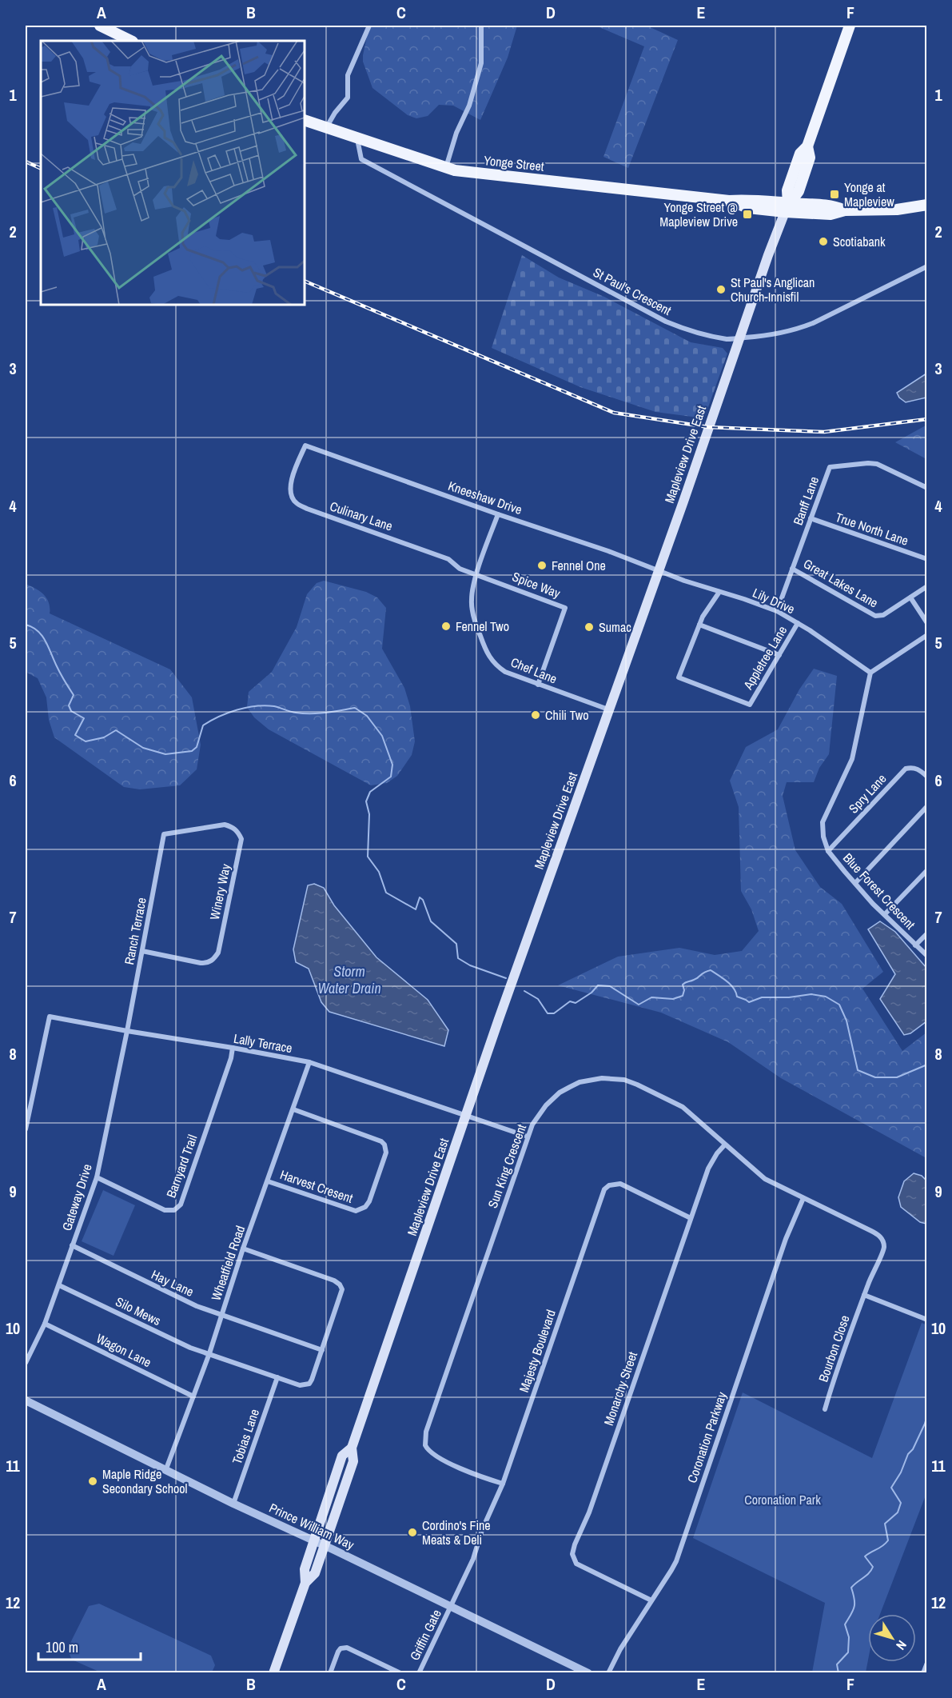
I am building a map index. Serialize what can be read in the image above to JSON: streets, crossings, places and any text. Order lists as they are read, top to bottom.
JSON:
{
  "streets": {
    "main road": ["Yonge Street", "Mapleview Drive East"],
    "street": [
      "St Paul's Crescent",
      "Kneeshaw Drive",
      "Banff Lane",
      "Culinary Lane",
      "True North Lane",
      "Great Lakes Lane",
      "Spice Way",
      "Lily Drive",
      "Appletree Lane",
      "Chef Lane",
      "Spry Lane",
      "Blue Forest Crescent",
      "Winery Way",
      "Ranch Terrace",
      "Lally Terrace",
      "Barnyard Trail",
      "Sun King Crescent",
      "Harvest Cresent",
      "Gateway Drive",
      "Wheatfield Road",
      "Hay Lane",
      "Silo Mews",
      "Bourbon Close",
      "Wagon Lane",
      "Majesty Boulevard",
      "Monarchy Street",
      "Tobias Lane",
      "Coronation Parkway",
      "Prince William Way",
      "Griffin Gate"
    ]
  },
  "crossings": [
    ["Yonge Street", "St Paul's Crescent"],
    ["Yonge Street", "Mapleview Drive East"],
    ["St Paul's Crescent", "Mapleview Drive East"],
    ["Mapleview Drive East", "Kneeshaw Drive"],
    ["Mapleview Drive East", "Lily Drive"],
    ["Mapleview Drive East", "Chef Lane"],
    ["Mapleview Drive East", "Lally Terrace"],
    ["Mapleview Drive East", "Prince William Way"],
    ["Kneeshaw Drive", "Culinary Lane"],
    ["Kneeshaw Drive", "Lily Drive"],
    ["Kneeshaw Drive", "Chef Lane"],
    ["Banff Lane", "True North Lane"],
    ["Banff Lane", "Great Lakes Lane"],
    ["Banff Lane", "Lily Drive"],
    ["Culinary Lane", "Spice Way"],
    ["Culinary Lane", "Chef Lane"],
    ["Spice Way", "Chef Lane"],
    ["Lily Drive", "Appletree Lane"],
    ["Lily Drive", "Blue Forest Crescent"],
    ["Spry Lane", "Blue Forest Crescent"],
    ["Winery Way", "Ranch Terrace"],
    ["Ranch Terrace", "Lally Terrace"],
    ["Ranch Terrace", "Gateway Drive"],
    ["Lally Terrace", "Barnyard Trail"],
    ["Lally Terrace", "Sun King Crescent"],
    ["Lally Terrace", "Gateway Drive"],
    ["Lally Terrace", "Wheatfield Road"],
    ["Barnyard Trail", "Gateway Drive"],
    ["Sun King Crescent", "Bourbon Close"],
    ["Sun King Crescent", "Majesty Boulevard"],
    ["Sun King Crescent", "Monarchy Street"],
    ["Sun King Crescent", "Coronation Parkway"],
    ["Harvest Cresent", "Wheatfield Road"],
    ["Gateway Drive", "Hay Lane"],
    ["Gateway Drive", "Silo Mews"],
    ["Gateway Drive", "Wagon Lane"],
    ["Wheatfield Road", "Hay Lane"],
    ["Wheatfield Road", "Silo Mews"],
    ["Wheatfield Road", "Wagon Lane"],
    ["Wheatfield Road", "Prince William Way"],
    ["Hay Lane", "Silo Mews"],
    ["Silo Mews", "Tobias Lane"],
    ["Majesty Boulevard", "Monarchy Street"],
    ["Majesty Boulevard", "Prince William Way"],
    ["Majesty Boulevard", "Griffin Gate"],
    ["Monarchy Street", "Coronation Parkway"],
    ["Tobias Lane", "Prince William Way"],
    ["Prince William Way", "Griffin Gate"]
  ],
  "water": ["Storm Water Drain"],
  "parks": ["Coronation Park"],
  "places": {
    "transit": ["Yonge at Mapleview", "Yonge Street @ Mapleview Drive"],
    "other": [
      "Scotiabank",
      "St Paul's Anglican Church-Innisfil",
      "Fennel One",
      "Fennel Two",
      "Sumac",
      "Chili Two",
      "Maple Ridge Secondary School",
      "Cordino's Fine Meats & Deli"
    ]
  },
  "scale_bar": "100 m",
  "north": "bottom right",
  "grid": {
    "columns": [
      "A",
      "B",
      "C",
      "D",
      "E",
      "F"
    ],
    "rows": [
      "1",
      "2",
      "3",
      "4",
      "5",
      "6",
      "7",
      "8",
      "9",
      "10",
      "11",
      "12"
    ]
  }
}
